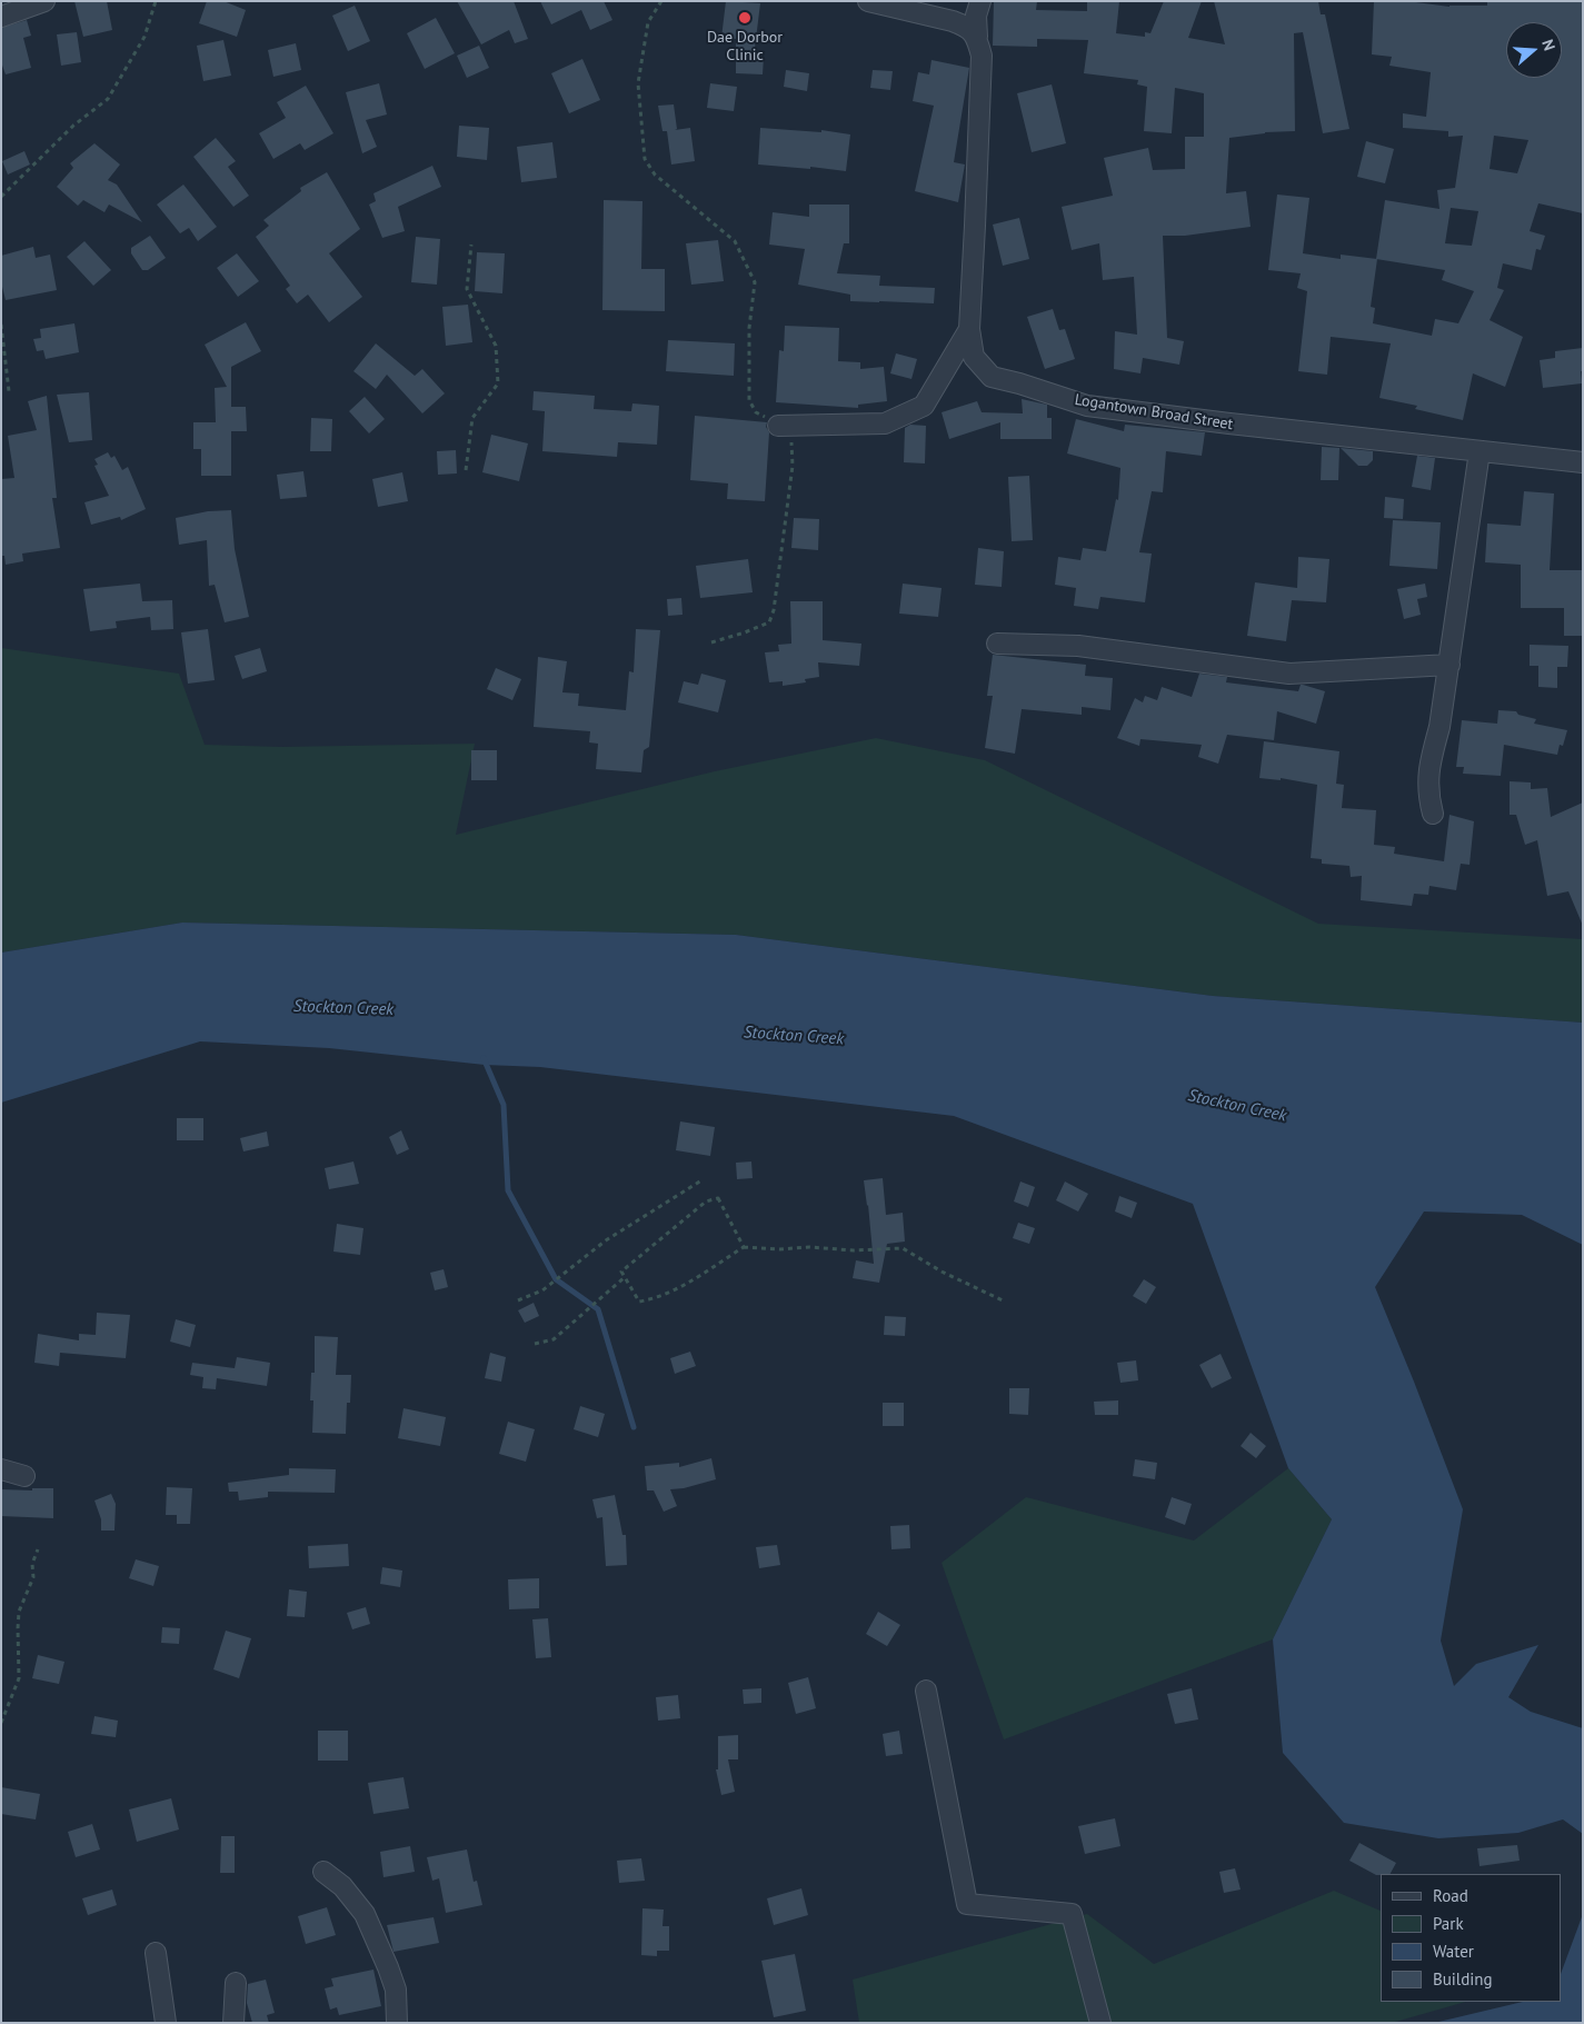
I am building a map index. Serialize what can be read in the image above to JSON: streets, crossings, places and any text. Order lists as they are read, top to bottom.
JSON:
{
  "streets": {
    "street": ["Logantown Broad Street"]
  },
  "water": ["Stockton Creek"],
  "places": ["Dae Dorbor Clinic"],
  "legend": [
    "Road",
    "Park",
    "Water",
    "Building"
  ],
  "north": "right"
}
